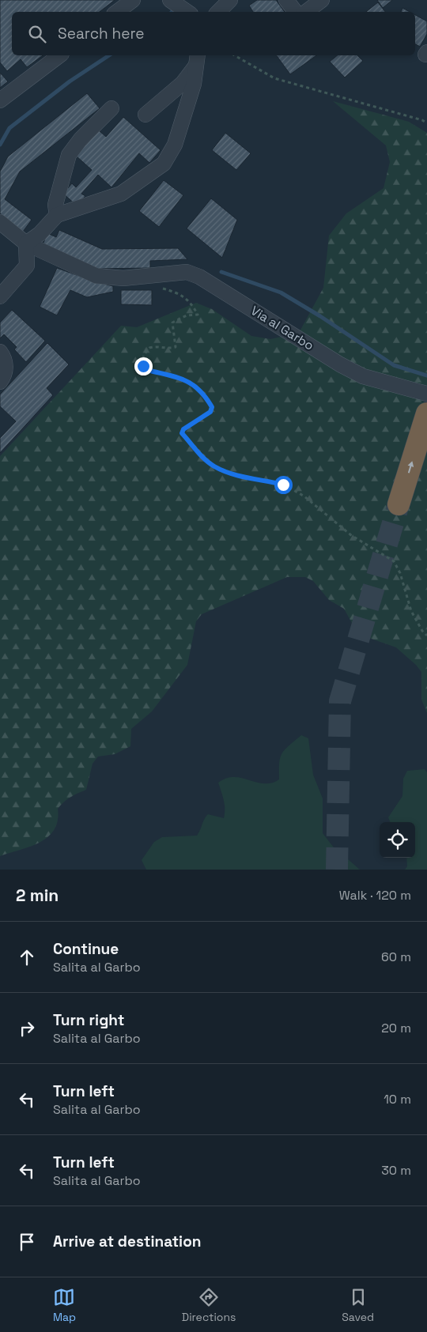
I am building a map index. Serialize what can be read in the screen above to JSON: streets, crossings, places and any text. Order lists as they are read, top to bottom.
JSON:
{
  "streets": {
    "street": ["Via al Garbo"]
  },
  "page": {
    "search": "Search here",
    "heading": ["2 min", "Walk · 120 m"],
    "list": [
      ["Continue", "Salita al Garbo", "60 m"],
      ["Turn right", "Salita al Garbo", "20 m"],
      ["Turn left", "Salita al Garbo", "10 m"],
      ["Turn left", "Salita al Garbo", "30 m"],
      "Arrive at destination"
    ],
    "nav": ["Map", "Directions", "Saved"]
  }
}
